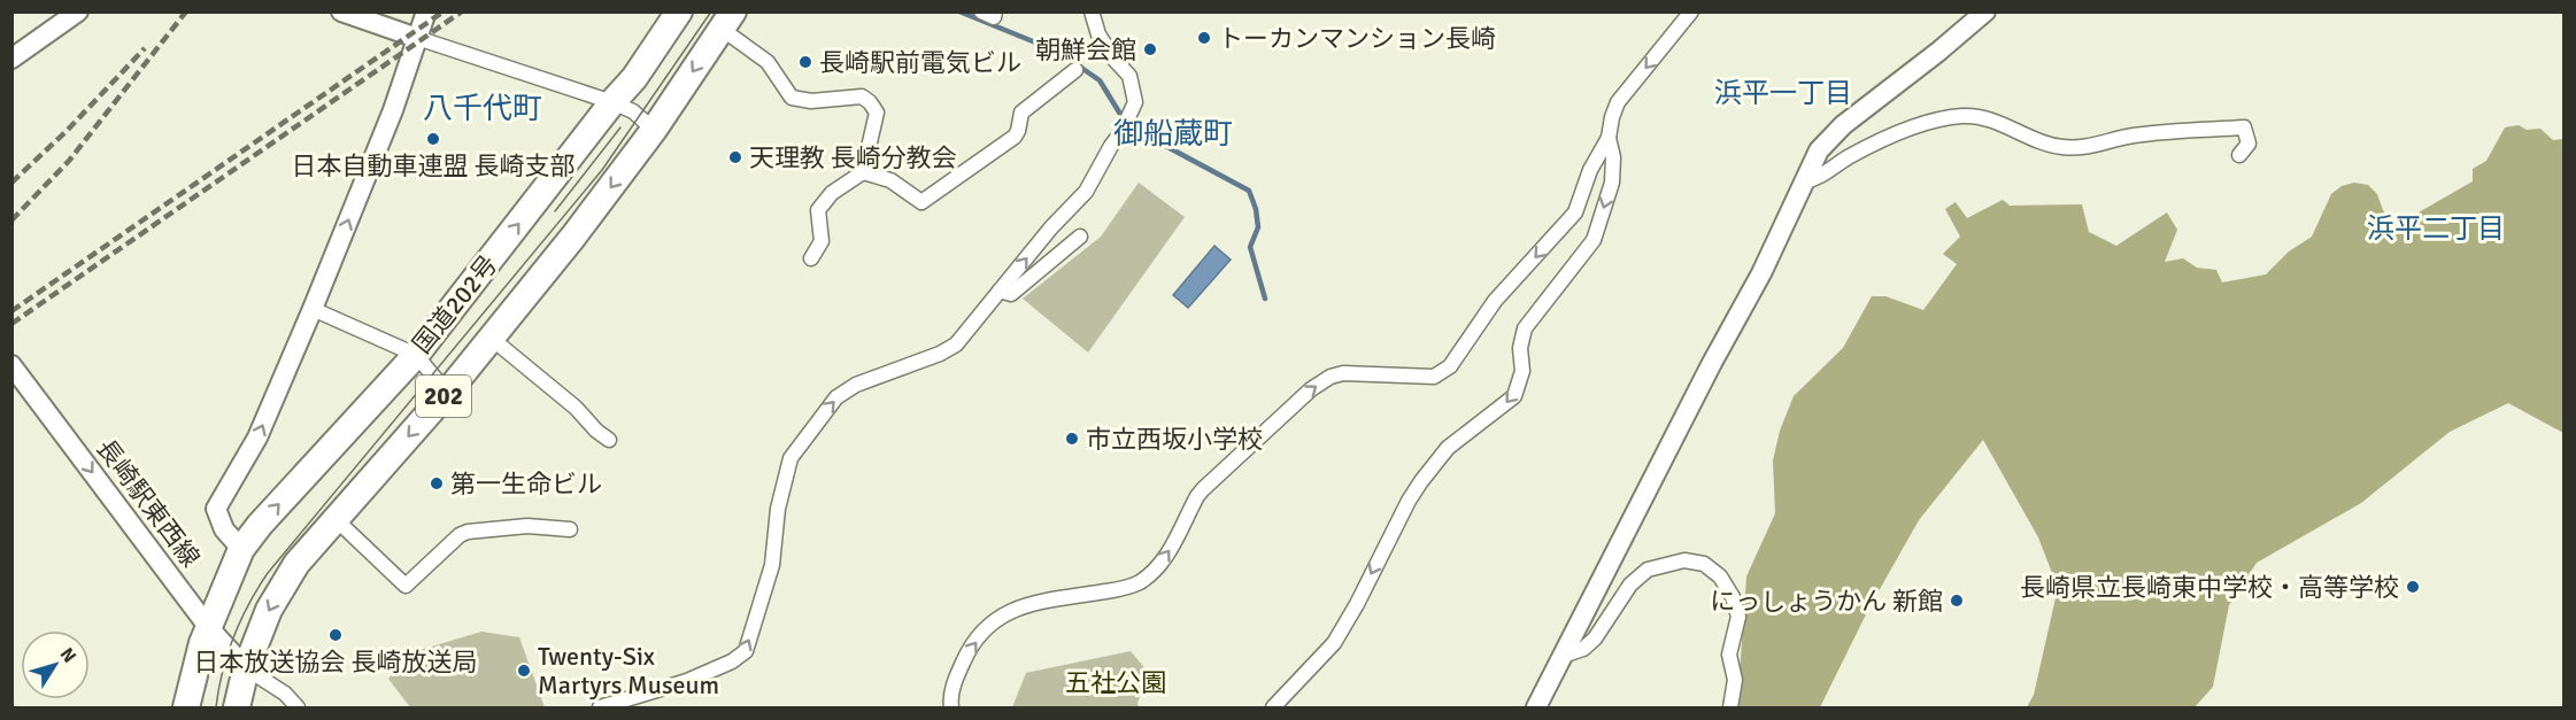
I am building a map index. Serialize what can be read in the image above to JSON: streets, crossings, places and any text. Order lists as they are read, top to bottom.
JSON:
{
  "streets": {
    "highway": ["国道202号", "202"],
    "street": ["長崎駅東西線"]
  },
  "crossings": [
    ["国道202号", "長崎駅東西線"]
  ],
  "one_way": ["長崎駅東西線"],
  "districts": [
    "浜平一丁目",
    "八千代町",
    "御船蔵町",
    "浜平二丁目"
  ],
  "parks": ["五社公園"],
  "places": [
    "トーカンマンション長崎",
    "朝鮮会館",
    "長崎駅前電気ビル",
    "日本自動車連盟 長崎支部",
    "天理教 長崎分教会",
    "市立西坂小学校",
    "第一生命ビル",
    "長崎県立長崎東中学校・高等学校",
    "にっしょうかん 新館",
    "日本放送協会 長崎放送局",
    "Twenty-Six Martyrs Museum"
  ],
  "north": "top right"
}
